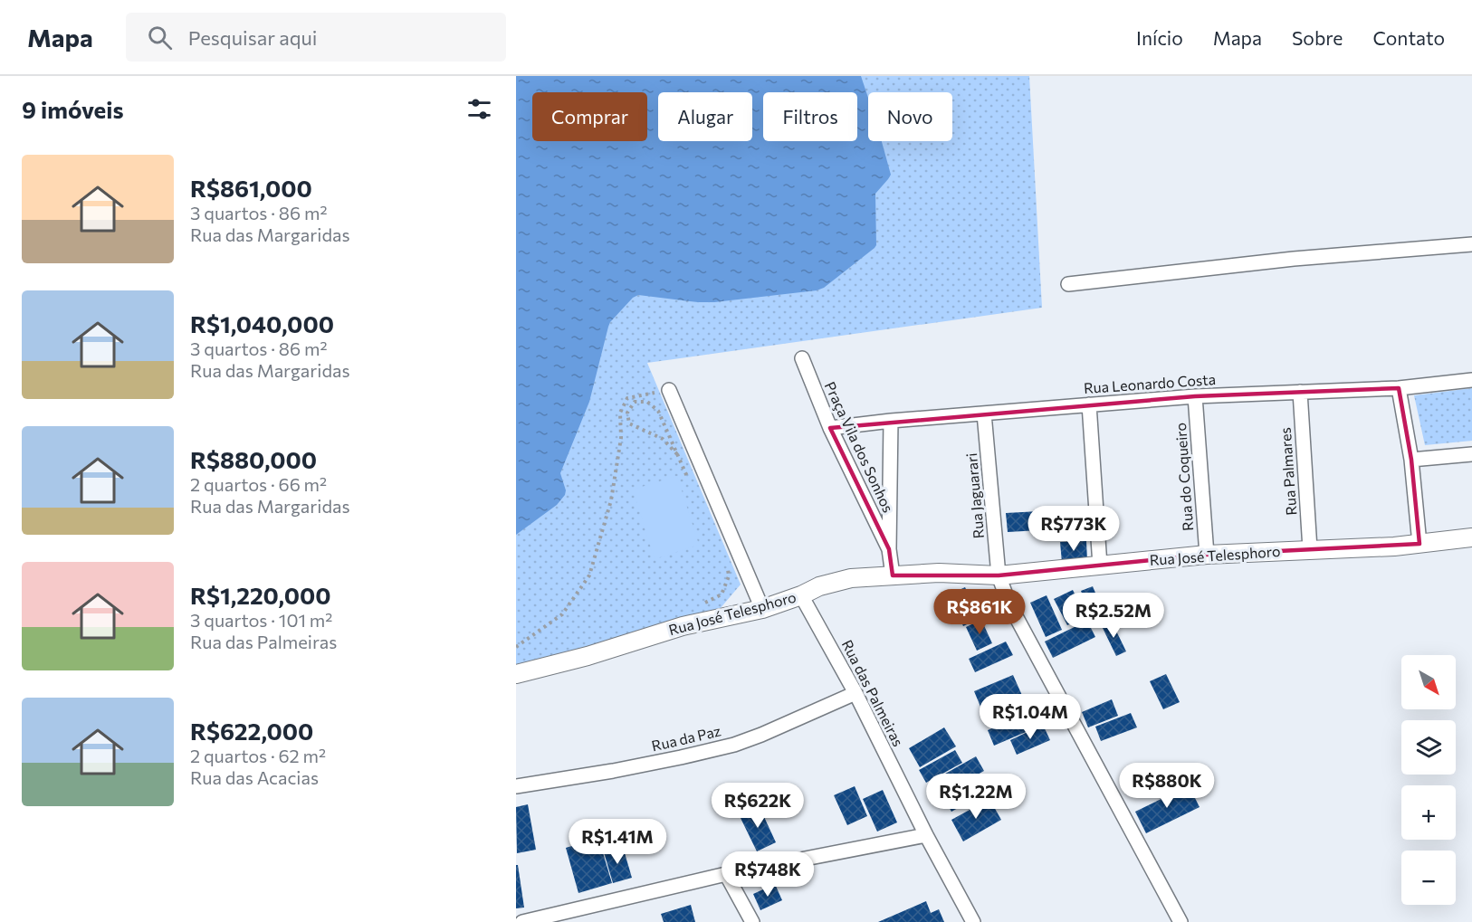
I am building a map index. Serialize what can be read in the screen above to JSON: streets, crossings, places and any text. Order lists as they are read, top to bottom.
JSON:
{
  "streets": {
    "street": [
      "Rua Leonardo Costa",
      "Praça Vila dos Sonhos",
      "Rua Palmares",
      "Rua do Coqueiro",
      "Rua Jaguarari",
      "Rua José Telesphoro",
      "Rua das Palmeiras",
      "Rua da Paz"
    ]
  },
  "crossings": [
    ["Rua Leonardo Costa", "Praça Vila dos Sonhos"],
    ["Rua Leonardo Costa", "Rua Palmares"],
    ["Rua Leonardo Costa", "Rua do Coqueiro"],
    ["Rua Leonardo Costa", "Rua Jaguarari"],
    ["Praça Vila dos Sonhos", "Rua José Telesphoro"],
    ["Rua Palmares", "Rua José Telesphoro"],
    ["Rua do Coqueiro", "Rua José Telesphoro"],
    ["Rua Jaguarari", "Rua José Telesphoro"],
    ["Rua José Telesphoro", "Rua das Palmeiras"],
    ["Rua das Palmeiras", "Rua da Paz"]
  ],
  "north": "bottom right",
  "page": {
    "header": "Mapa",
    "search": "Pesquisar aqui",
    "nav": [
      "Início",
      "Mapa",
      "Sobre",
      "Contato"
    ],
    "heading": "9 imóveis",
    "chip": [
      "Comprar",
      "Alugar",
      "Filtros",
      "Novo"
    ],
    "list": [
      {
        "name": "R$861,000",
        "note": "3 quartos · 86 m² · Rua das Margaridas"
      },
      {
        "name": "R$1,040,000",
        "note": "3 quartos · 86 m² · Rua das Margaridas"
      },
      {
        "name": "R$880,000",
        "note": "2 quartos · 66 m² · Rua das Margaridas"
      },
      {
        "name": "R$1,220,000",
        "note": "3 quartos · 101 m² · Rua das Palmeiras"
      },
      {
        "name": "R$622,000",
        "note": "2 quartos · 62 m² · Rua das Acacias"
      }
    ],
    "price": [
      "R$773K",
      "R$861K",
      "R$2.52M",
      "R$1.04M",
      "R$880K",
      "R$1.22M",
      "R$622K",
      "R$1.41M",
      "R$748K"
    ],
    "map_buttons": ["+", "−"]
  }
}
